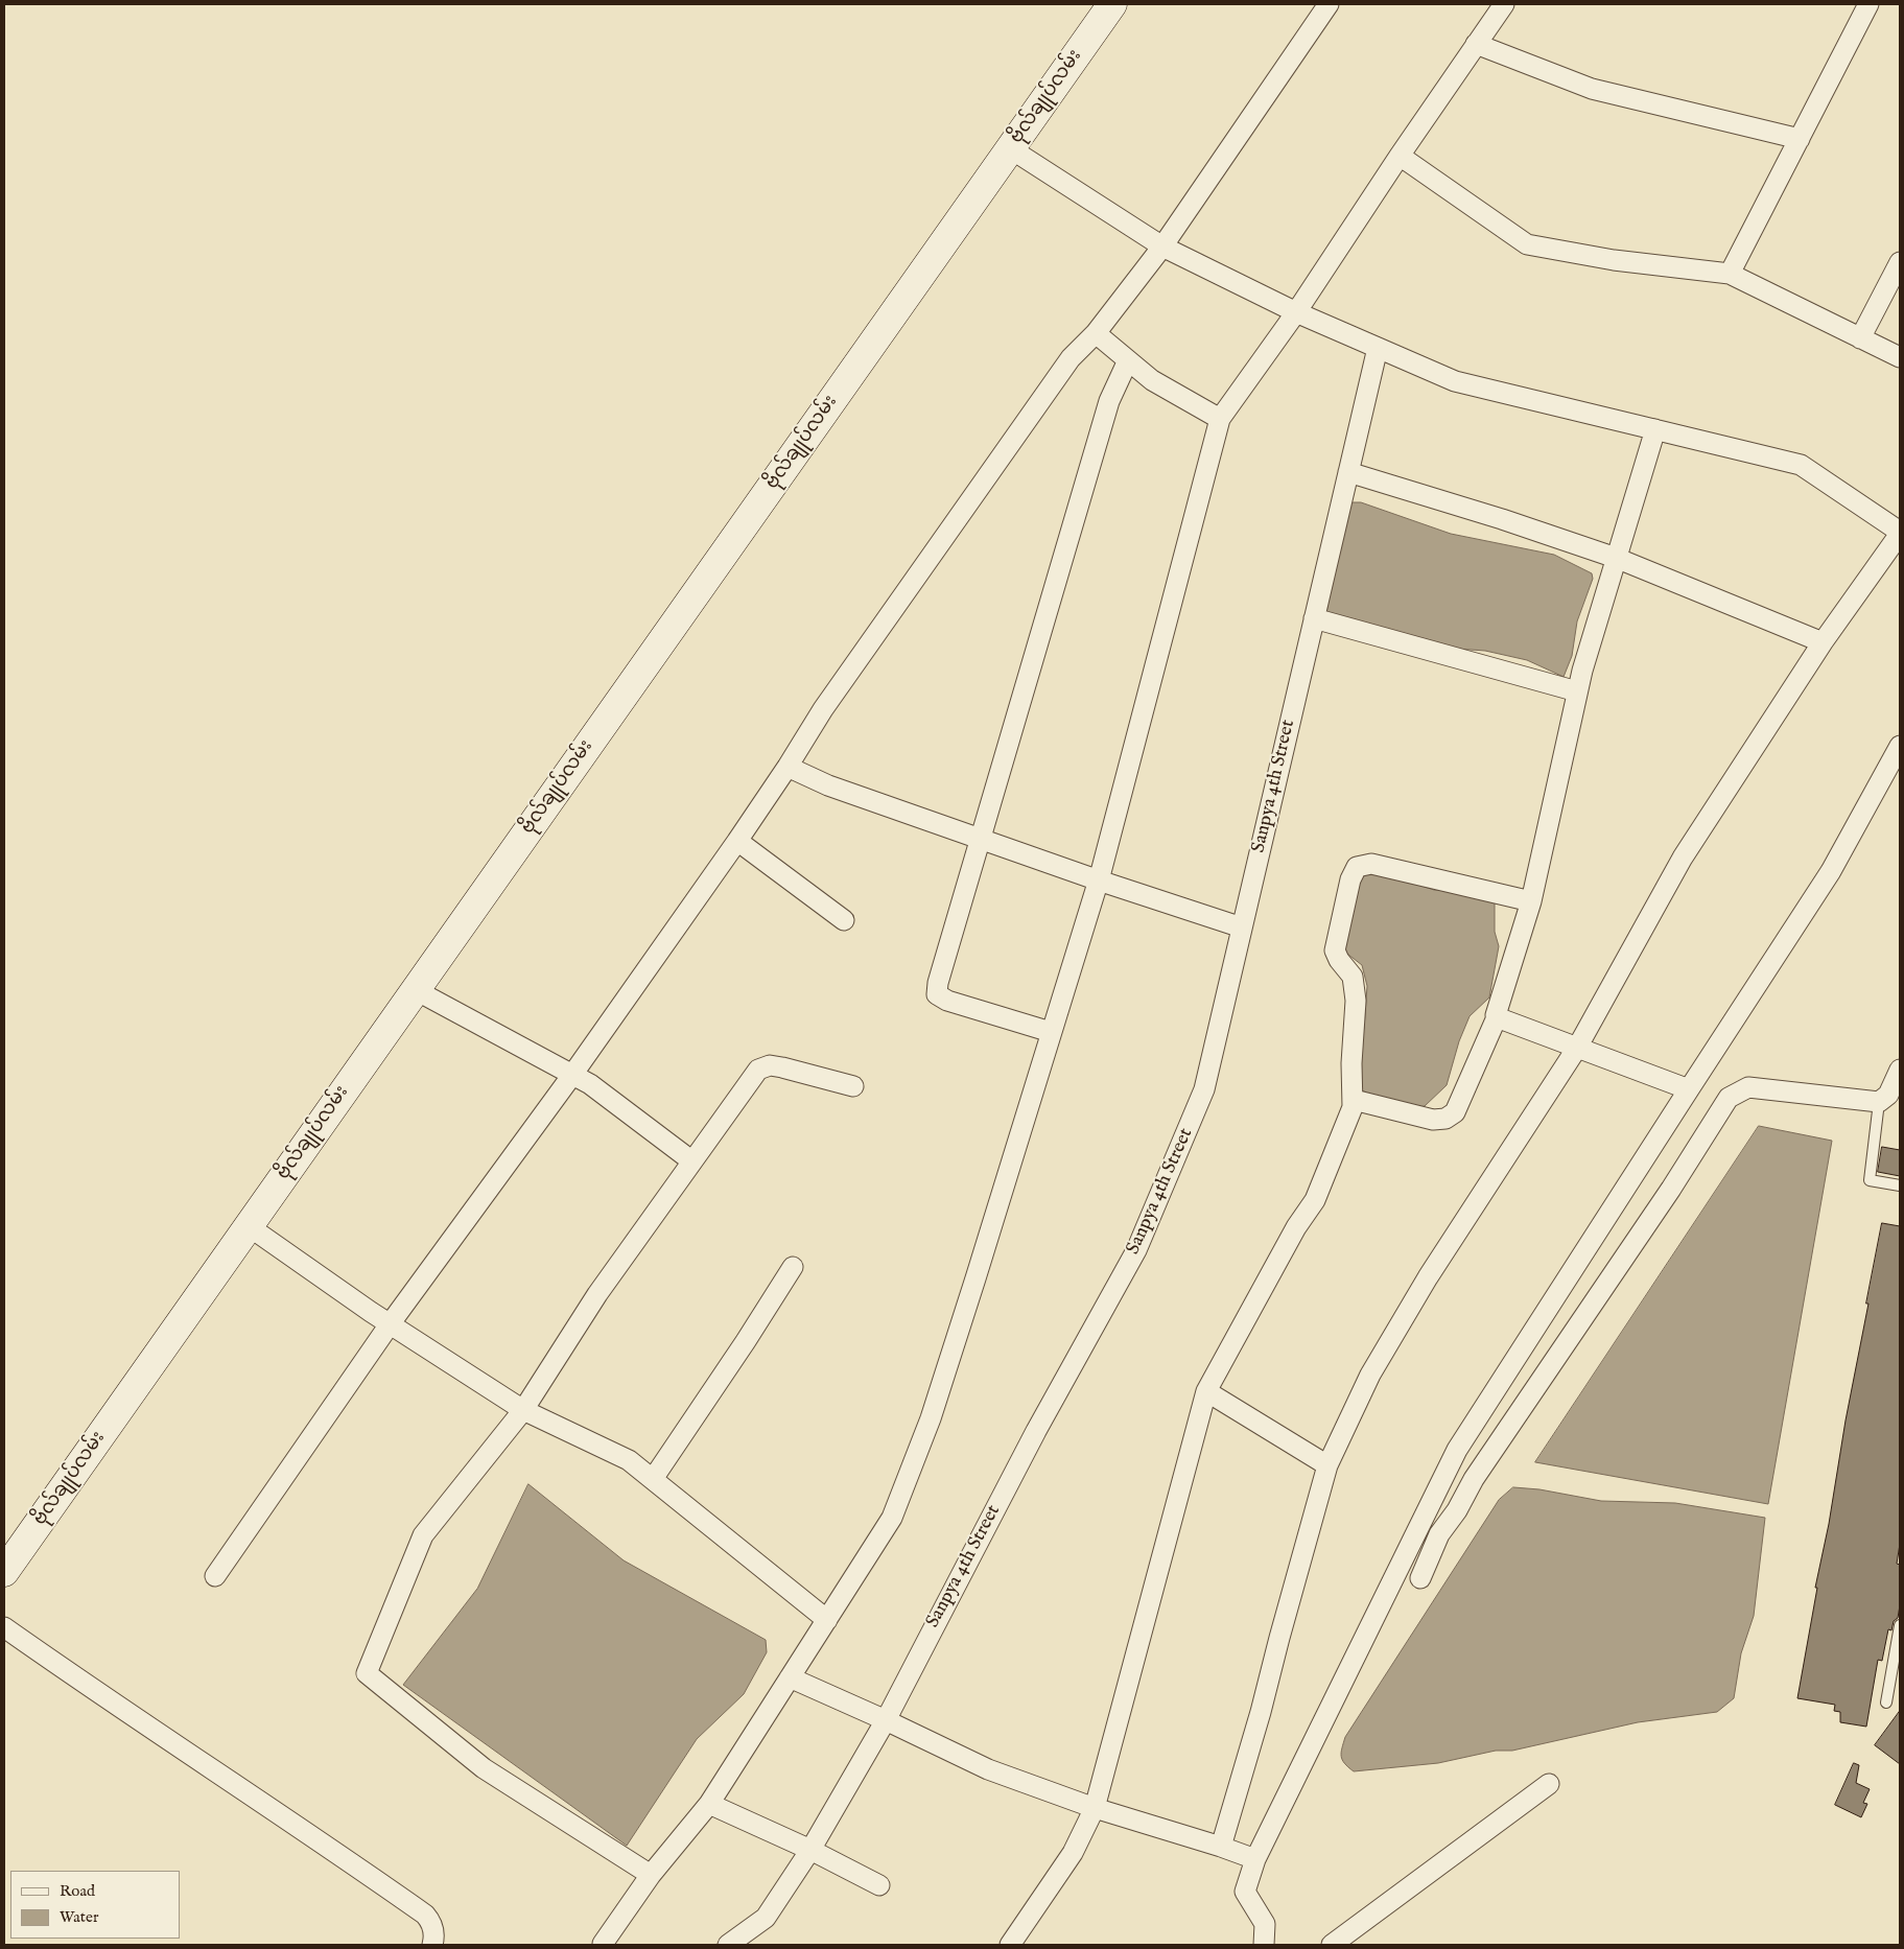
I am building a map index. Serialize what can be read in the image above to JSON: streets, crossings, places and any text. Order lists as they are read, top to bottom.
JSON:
{
  "streets": {
    "street": ["ဗိုလ်ချုပ်လမ်း", "Sanpya 4th Street"]
  },
  "legend": ["Road", "Water"]
}
